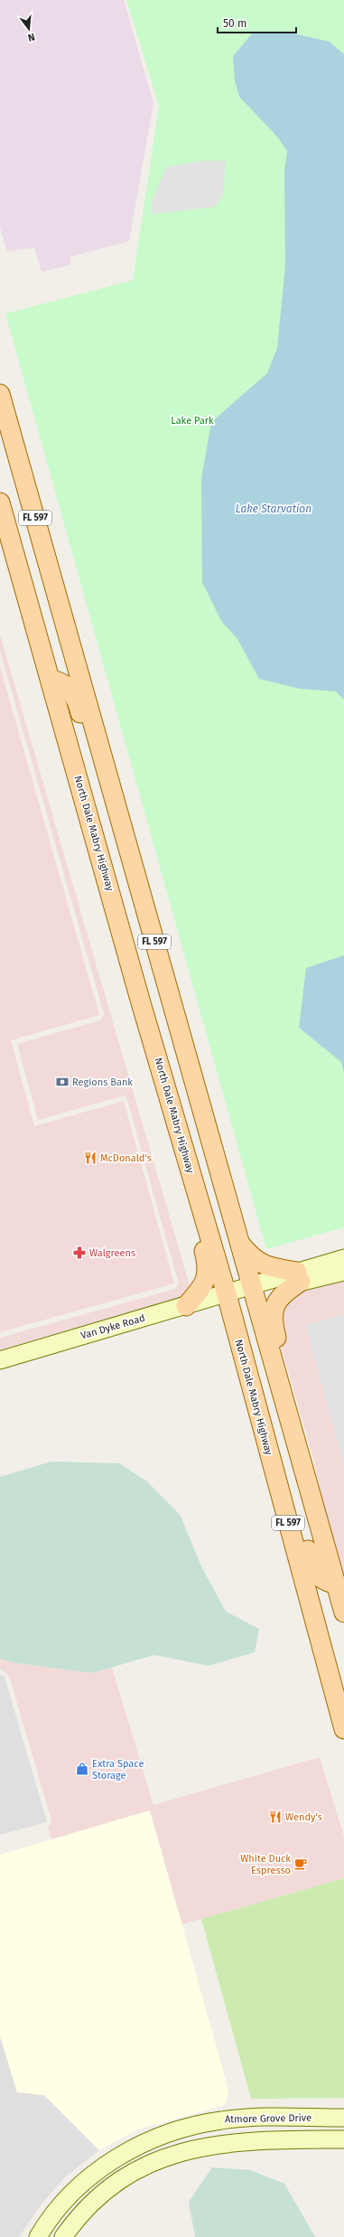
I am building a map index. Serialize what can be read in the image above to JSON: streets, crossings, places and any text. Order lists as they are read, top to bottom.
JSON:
{
  "streets": {
    "main road": ["FL 597", "North Dale Mabry Highway"],
    "street": ["Van Dyke Road", "Atmore Grove Drive"]
  },
  "crossings": [
    ["FL 597", "Van Dyke Road"],
    ["North Dale Mabry Highway", "Van Dyke Road"]
  ],
  "water": ["Lake Starvation"],
  "parks": ["Lake Park"],
  "places": {
    "bank": ["Regions Bank"],
    "restaurant": ["McDonald's", "Wendy's"],
    "pharmacy": ["Walgreens"],
    "shop": ["Extra Space Storage"],
    "cafe": ["White Duck Espresso"]
  },
  "scale_bar": "50 m",
  "north": "bottom"
}
